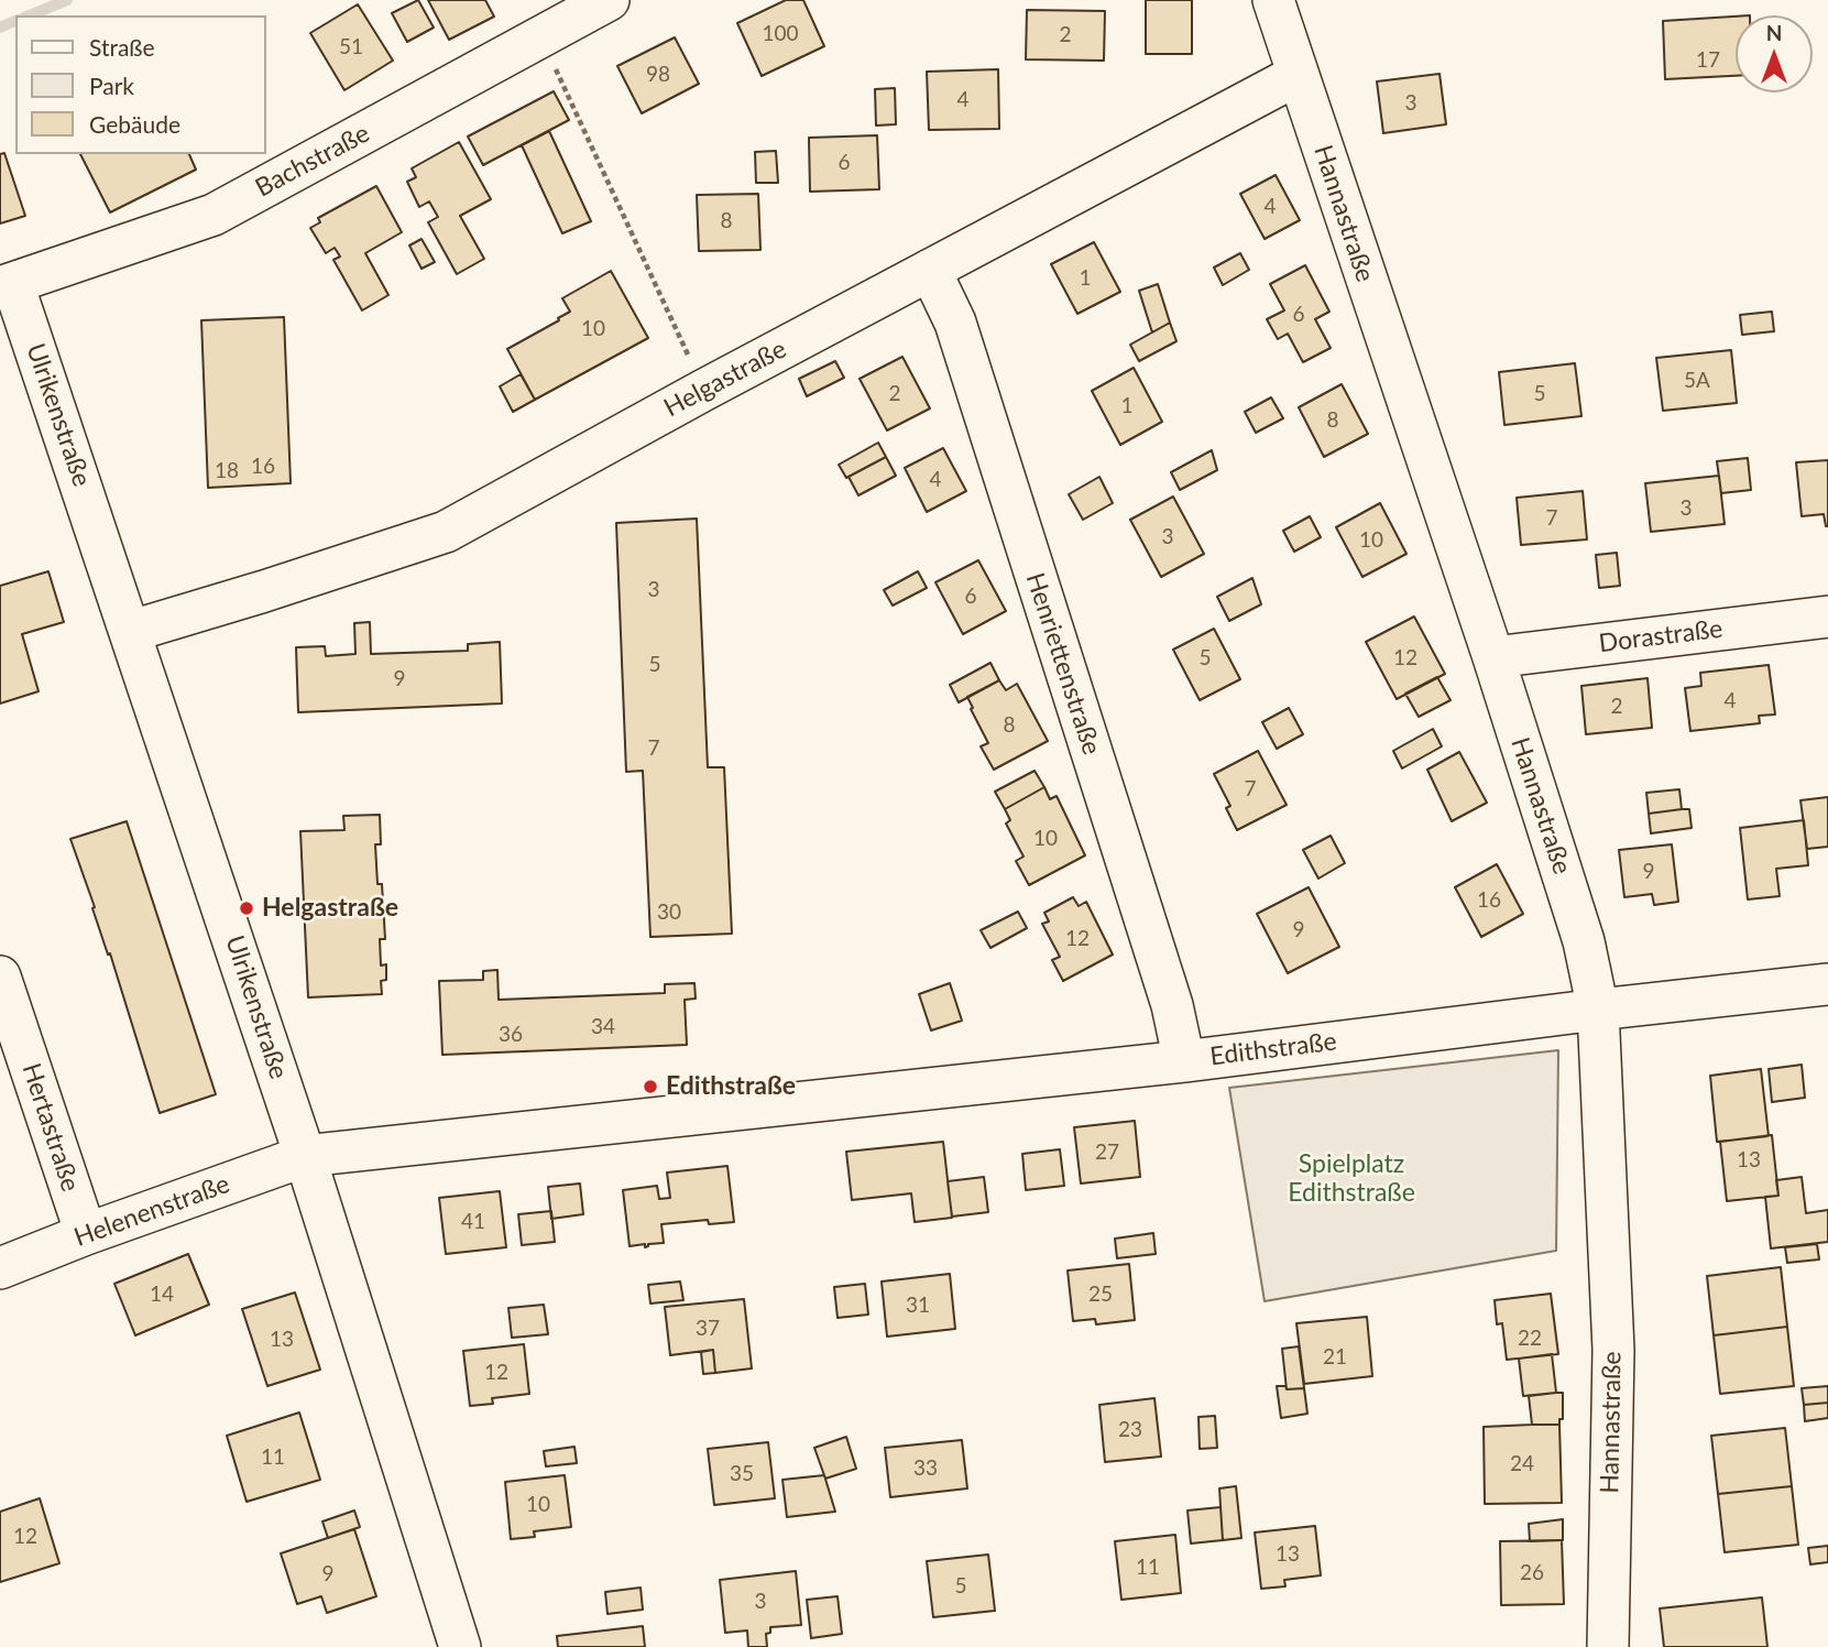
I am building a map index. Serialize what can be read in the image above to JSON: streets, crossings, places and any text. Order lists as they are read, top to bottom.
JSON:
{
  "streets": {
    "street": [
      "Bachstraße",
      "Hannastraße",
      "Helgastraße",
      "Ulrikenstraße",
      "Dorastraße",
      "Henriettenstraße",
      "Edithstraße",
      "Hertastraße",
      "Helenenstraße"
    ]
  },
  "crossings": [
    ["Bachstraße", "Ulrikenstraße"],
    ["Hannastraße", "Helgastraße"],
    ["Hannastraße", "Dorastraße"],
    ["Hannastraße", "Edithstraße"],
    ["Helgastraße", "Ulrikenstraße"],
    ["Helgastraße", "Henriettenstraße"],
    ["Ulrikenstraße", "Edithstraße"],
    ["Ulrikenstraße", "Helenenstraße"],
    ["Henriettenstraße", "Edithstraße"],
    ["Edithstraße", "Helenenstraße"],
    ["Hertastraße", "Helenenstraße"]
  ],
  "parks": ["Spielplatz Edithstraße"],
  "places": ["Helgastraße", "Edithstraße"],
  "house_numbers": [
    "100",
    "2",
    "51",
    "17",
    "98",
    "4",
    "3",
    "6",
    "4",
    "8",
    "1",
    "6",
    "10",
    "5A",
    "2",
    "5",
    "1",
    "8",
    "16",
    "18",
    "4",
    "3",
    "7",
    "3",
    "10",
    "3",
    "6",
    "5",
    "12",
    "5",
    "9",
    "4",
    "2",
    "8",
    "7",
    "7",
    "10",
    "9",
    "16",
    "30",
    "9",
    "12",
    "34",
    "36",
    "27",
    "13",
    "41",
    "14",
    "25",
    "31",
    "37",
    "22",
    "13",
    "21",
    "12",
    "23",
    "11",
    "24",
    "33",
    "35",
    "10",
    "12",
    "13",
    "11",
    "26",
    "9",
    "5",
    "3"
  ],
  "legend": ["Straße", "Park", "Gebäude"],
  "north": "top"
}
